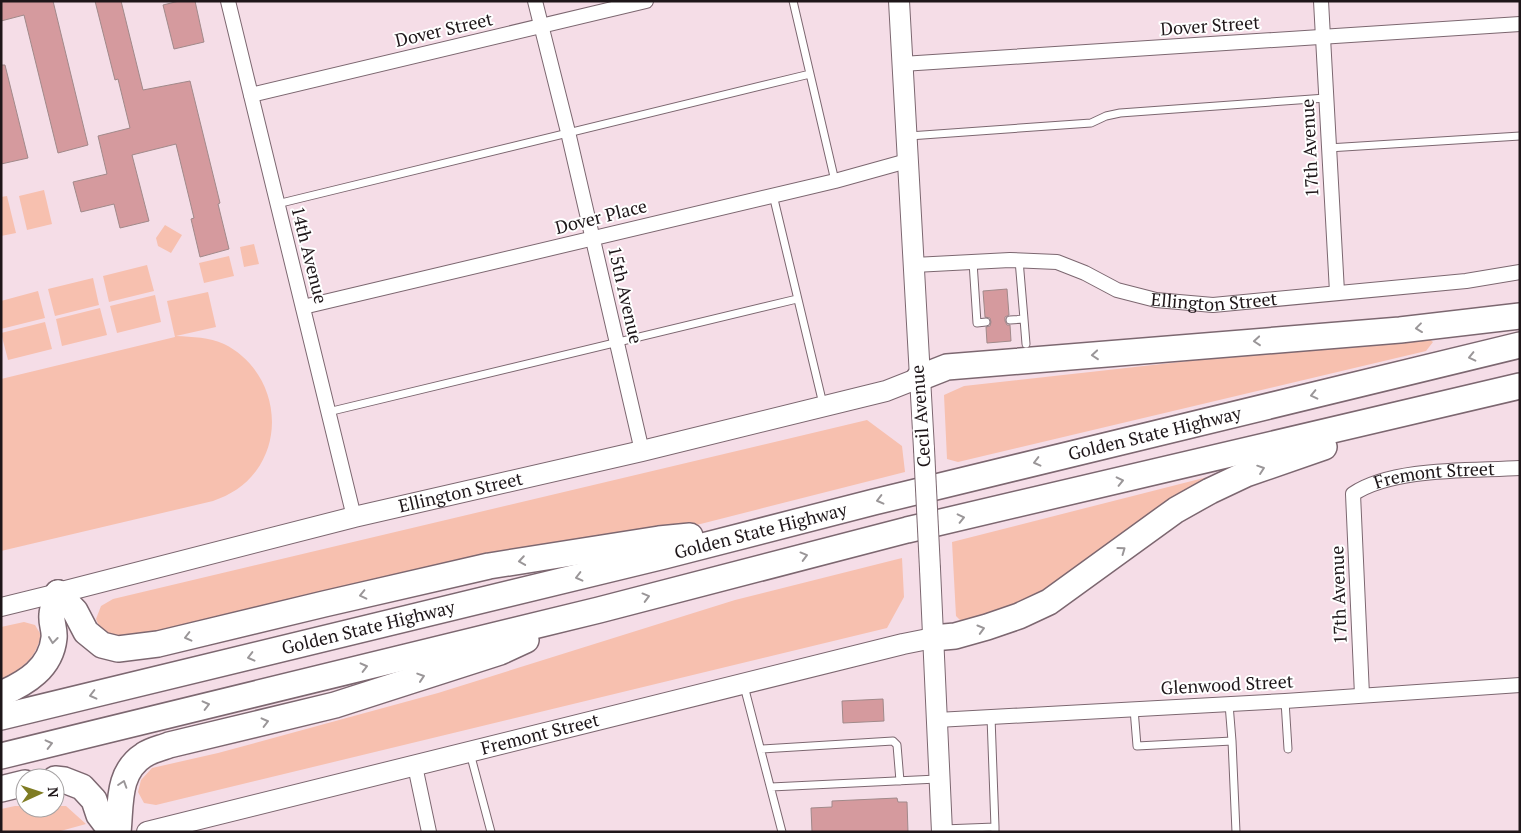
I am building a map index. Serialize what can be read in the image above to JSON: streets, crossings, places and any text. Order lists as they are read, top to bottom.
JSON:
{
  "streets": {
    "highway": ["Golden State Highway"],
    "main road": ["Ellington Street", "Cecil Avenue", "Fremont Street"],
    "street": [
      "Dover Street",
      "17th Avenue",
      "Dover Place",
      "14th Avenue",
      "15th Avenue",
      "Glenwood Street"
    ]
  },
  "crossings": [
    ["Dover Street", "17th Avenue"],
    ["Dover Street", "14th Avenue"],
    ["Dover Street", "15th Avenue"],
    ["Dover Street", "Cecil Avenue"],
    ["17th Avenue", "Ellington Street"],
    ["17th Avenue", "Fremont Street"],
    ["17th Avenue", "Glenwood Street"],
    ["Dover Place", "14th Avenue"],
    ["Dover Place", "15th Avenue"],
    ["Dover Place", "Cecil Avenue"],
    ["14th Avenue", "Ellington Street"],
    ["15th Avenue", "Ellington Street"],
    ["Ellington Street", "Cecil Avenue"],
    ["Cecil Avenue", "Fremont Street"],
    ["Cecil Avenue", "Glenwood Street"]
  ],
  "north": "right"
}
